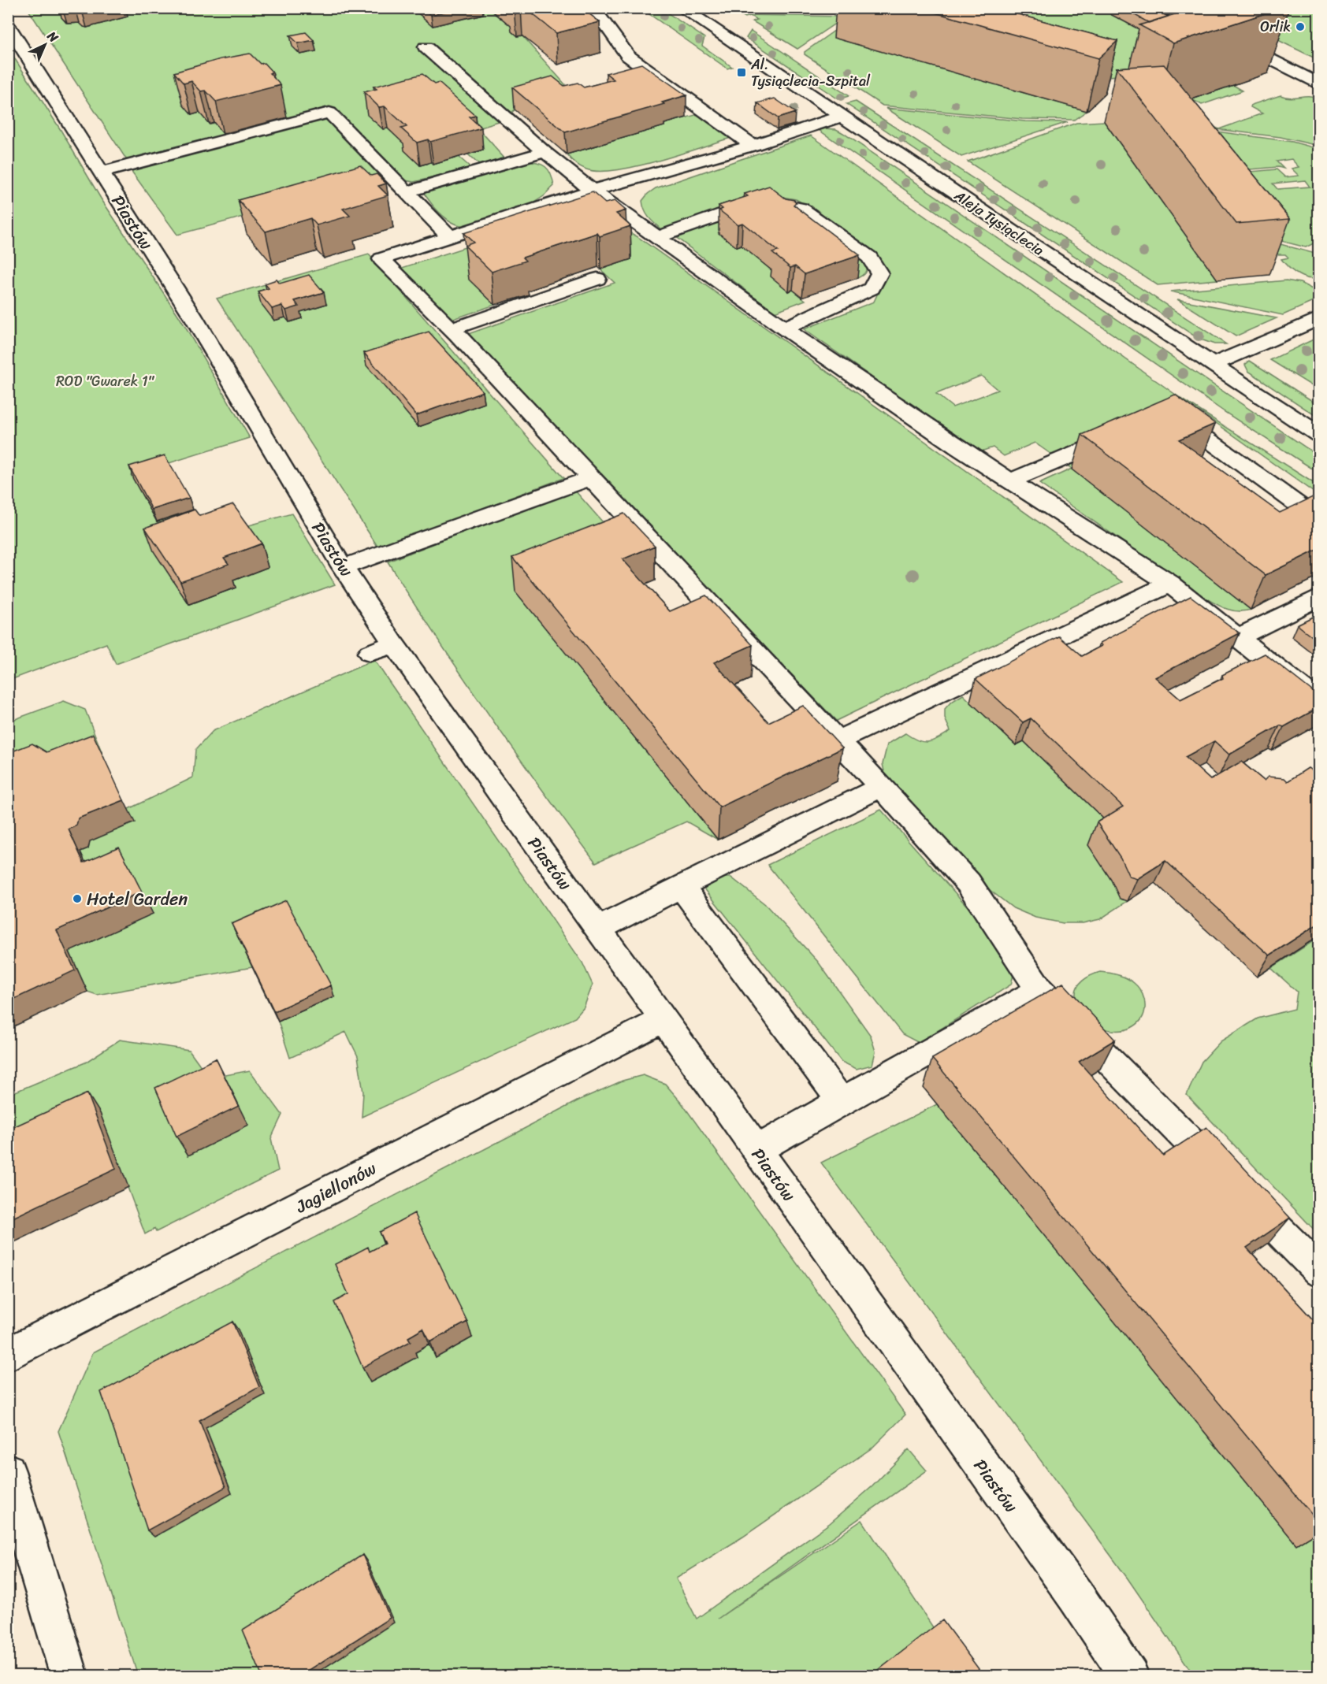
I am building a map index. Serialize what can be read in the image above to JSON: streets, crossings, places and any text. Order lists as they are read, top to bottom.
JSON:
{
  "streets": {
    "street": ["Piastów", "Aleja Tysiąclecia", "Jagiellonów"]
  },
  "crossings": [
    ["Piastów", "Jagiellonów"]
  ],
  "parks": ["ROD \"Gwarek 1\""],
  "places": {
    "other": ["Orlik", "Hotel Garden"],
    "transit": ["Al. Tysiąclecia-Szpital"]
  },
  "north": "top right"
}
